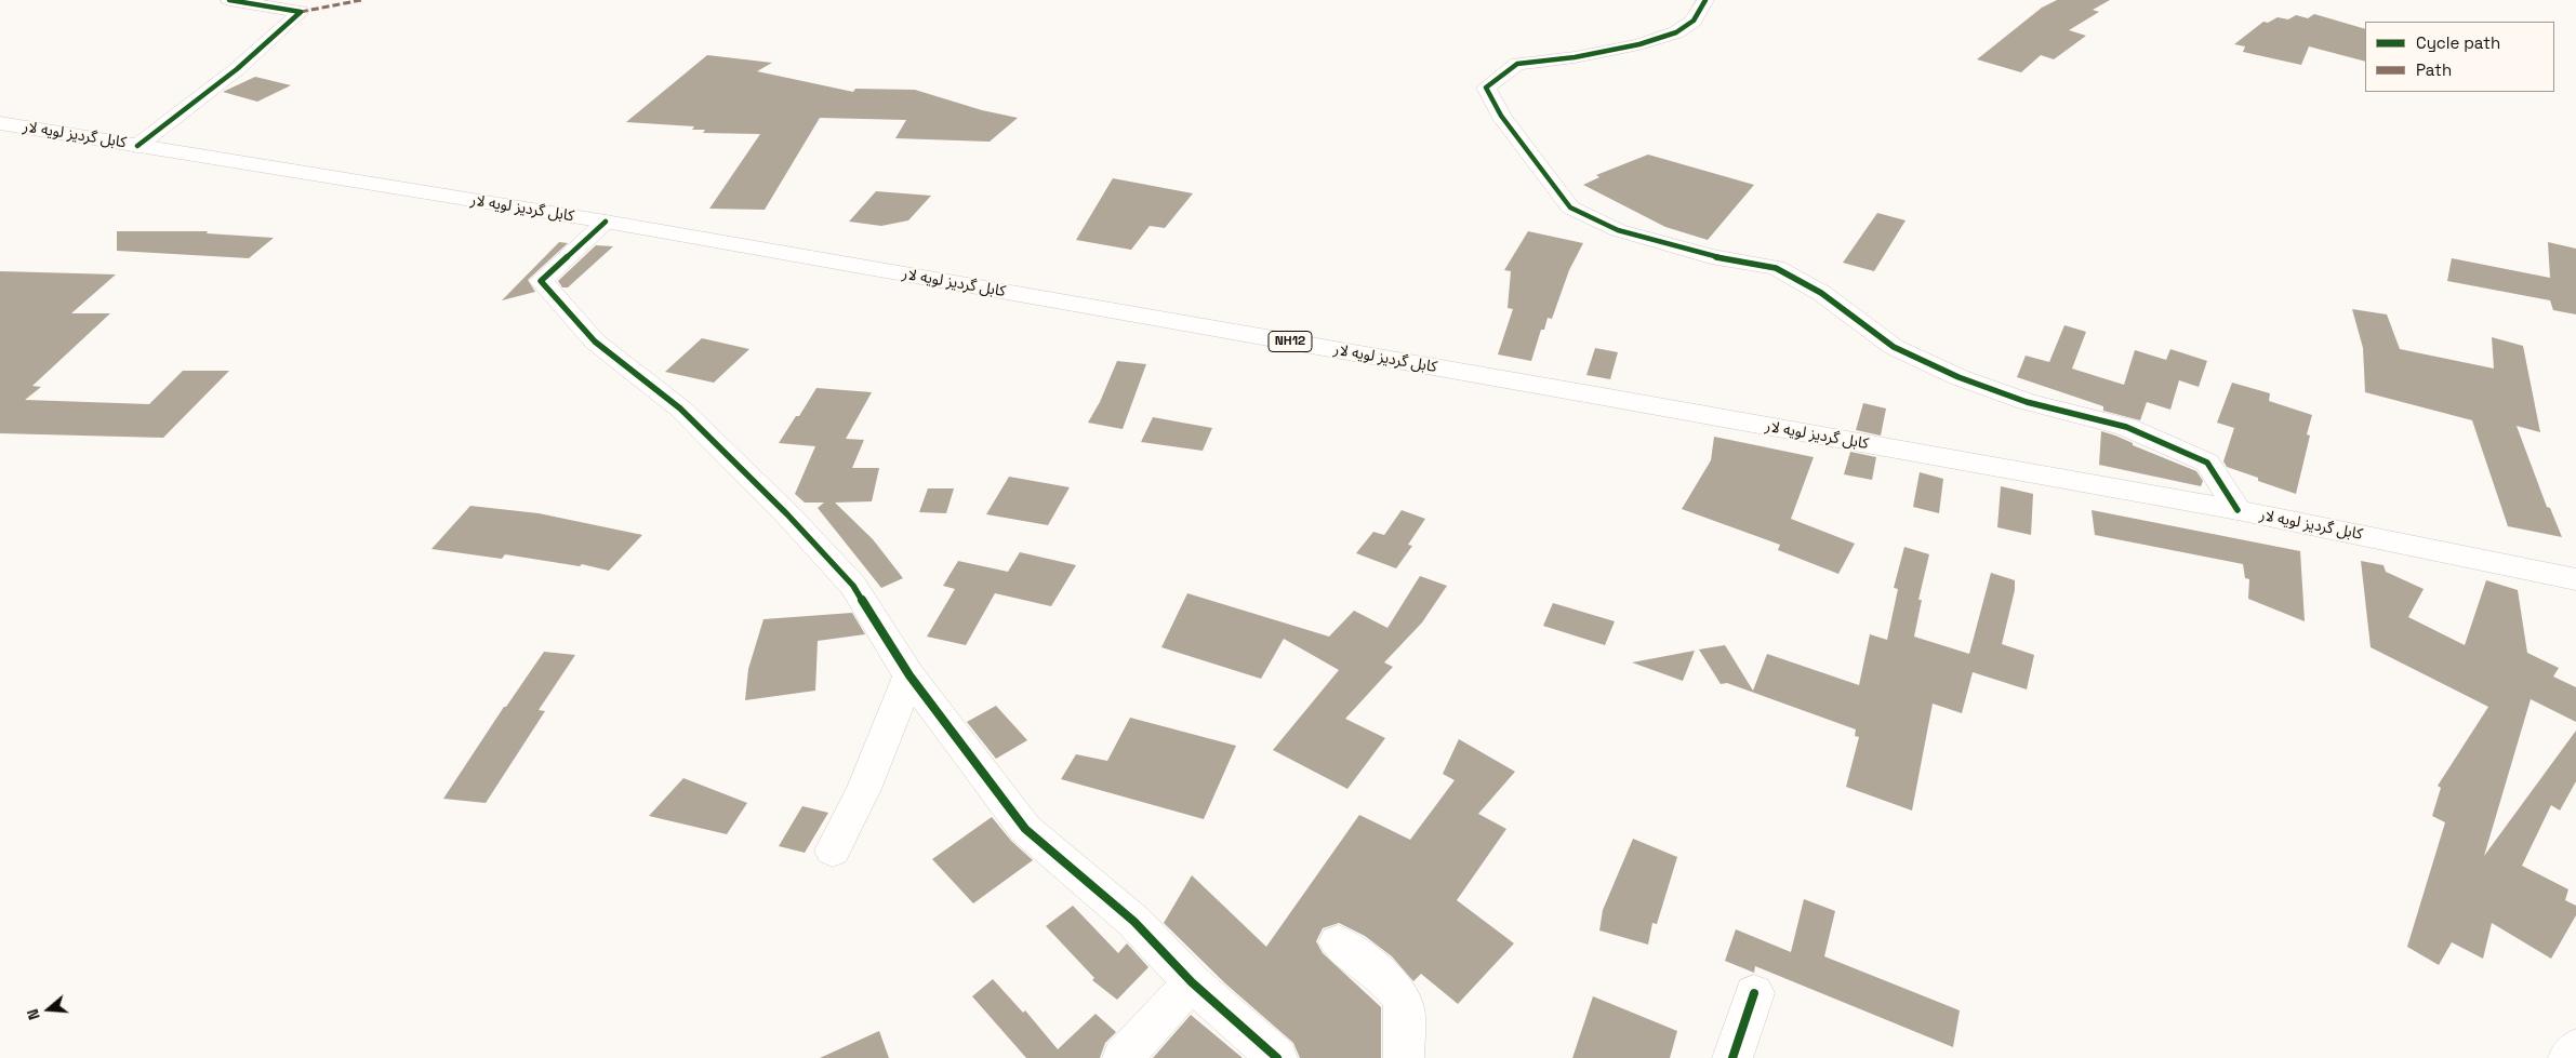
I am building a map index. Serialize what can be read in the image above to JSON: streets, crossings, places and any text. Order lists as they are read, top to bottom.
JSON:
{
  "streets": {
    "main road": ["کابل گردیز لویه لار", "NH12"]
  },
  "legend": ["Cycle path", "Path"],
  "north": "left"
}
